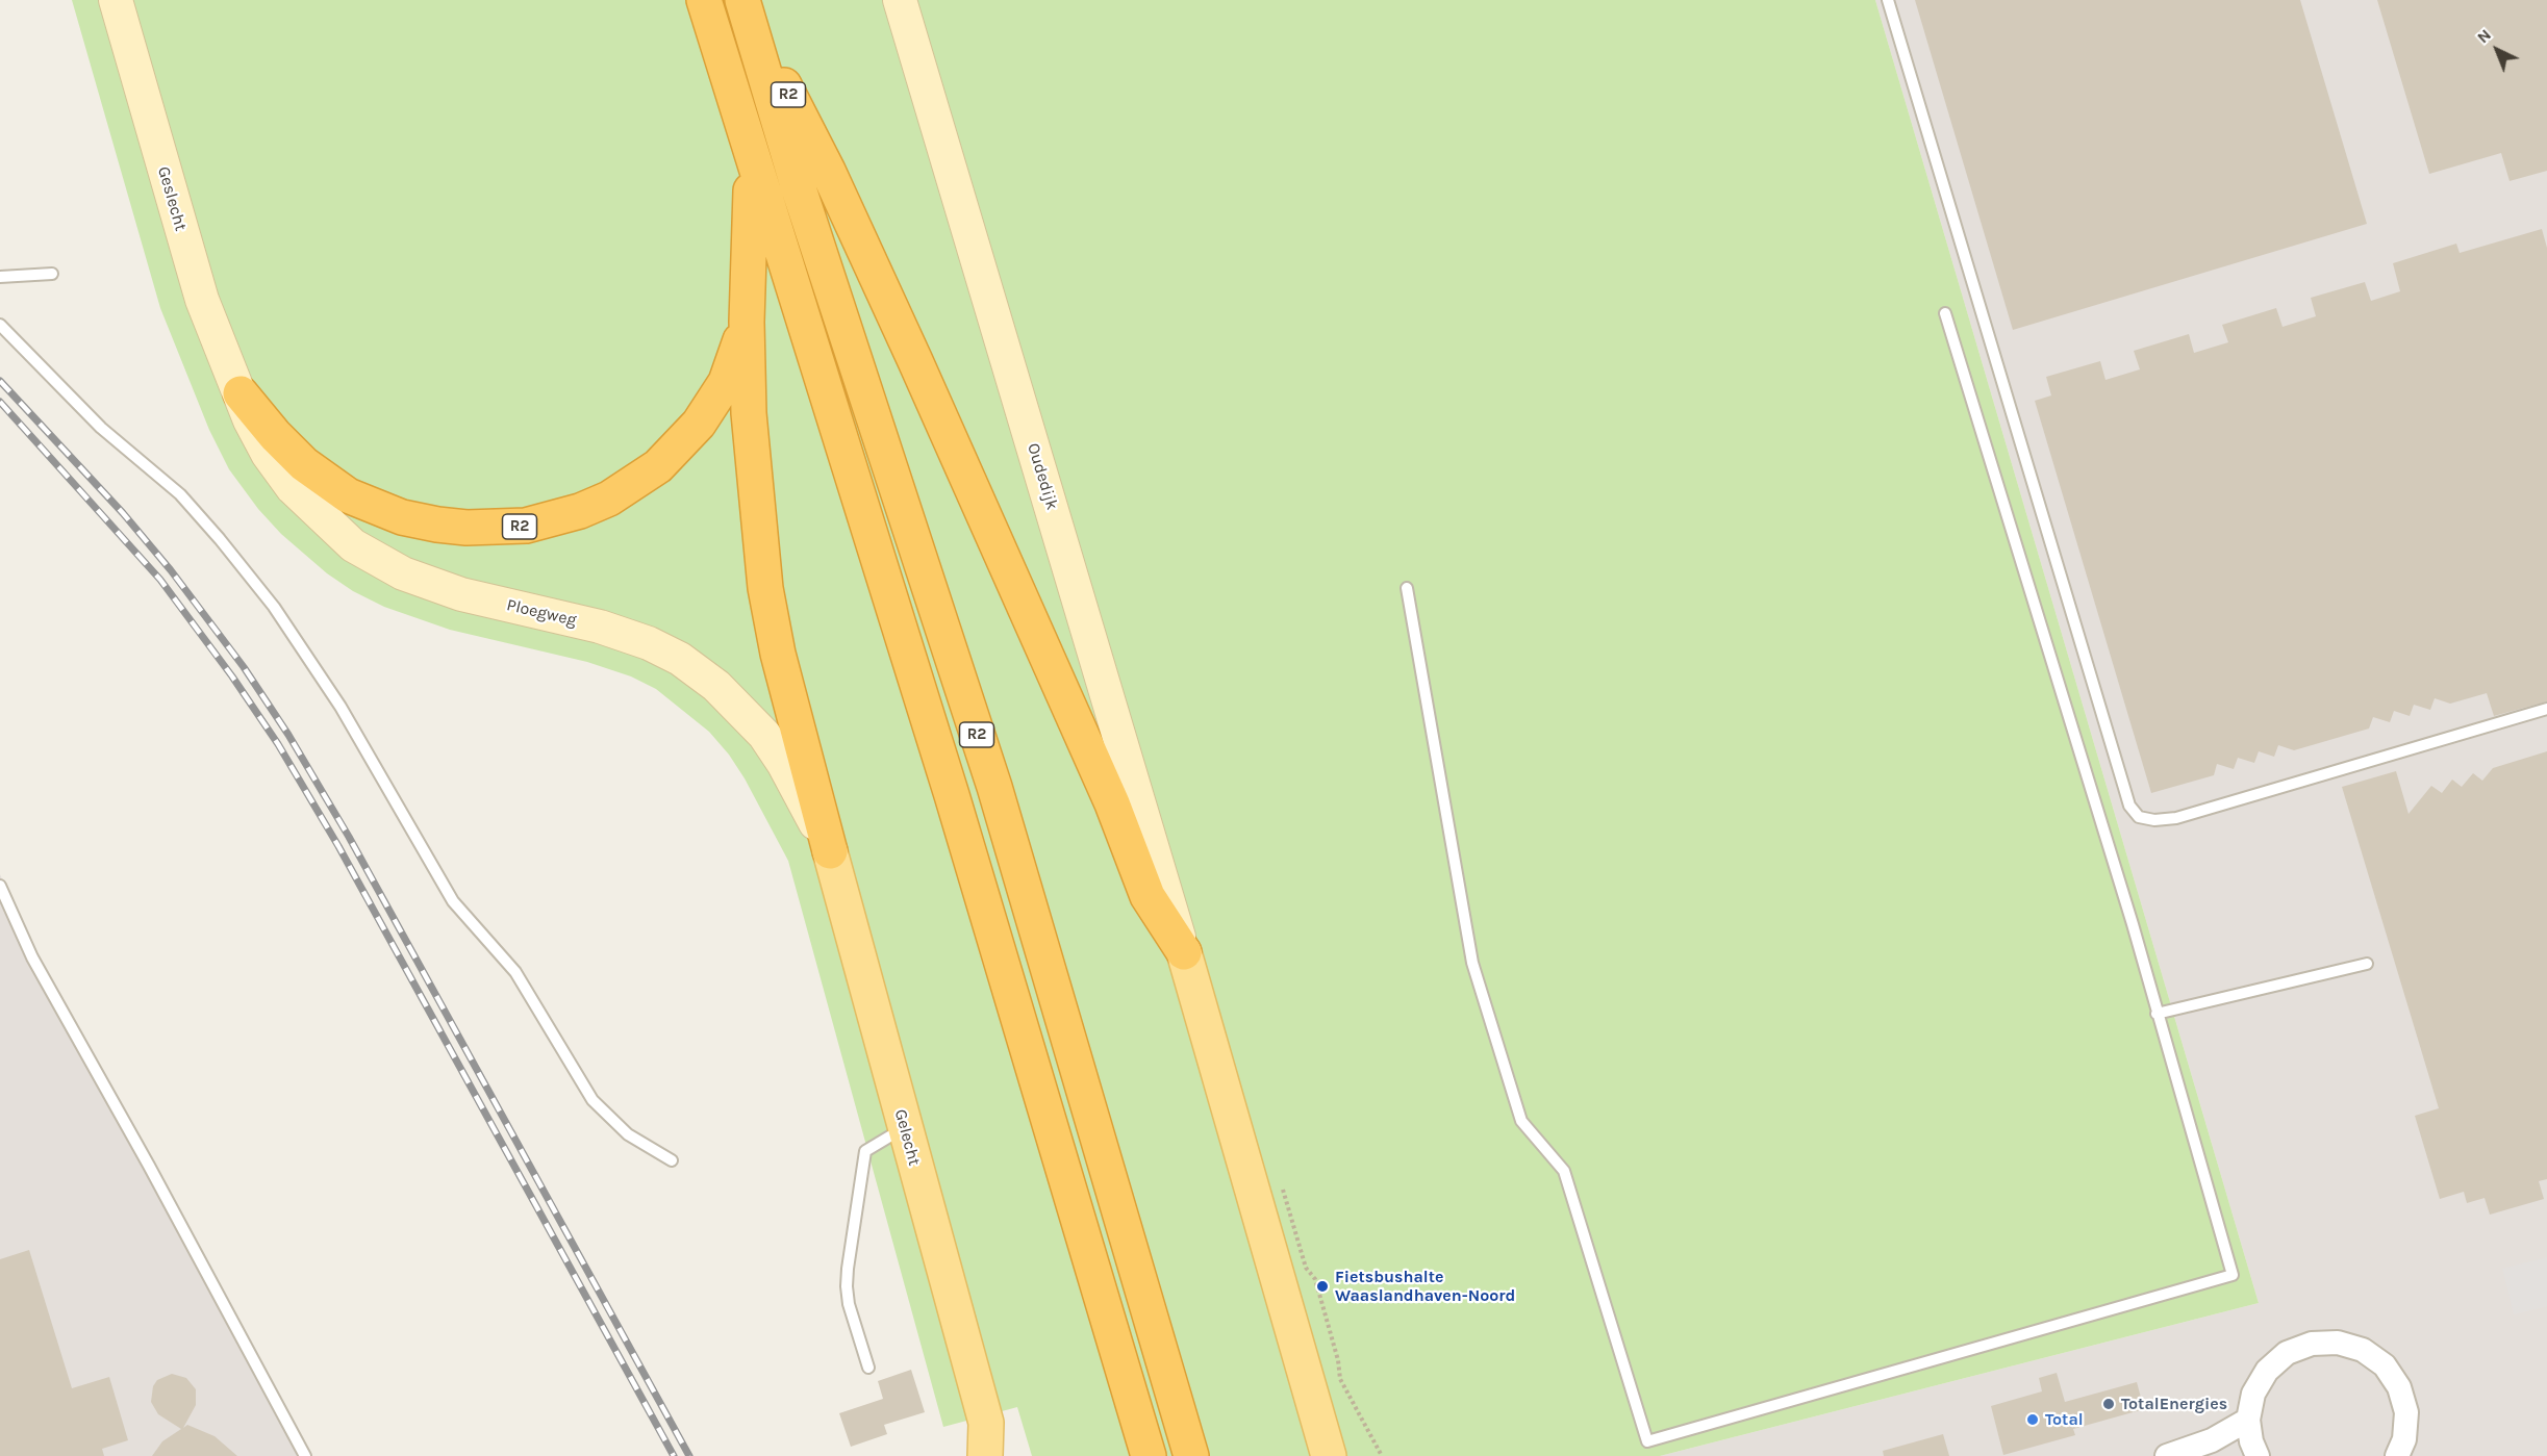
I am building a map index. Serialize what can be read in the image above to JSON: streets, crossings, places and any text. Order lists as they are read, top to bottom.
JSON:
{
  "streets": {
    "highway": ["R2"],
    "main road": ["Gelecht"],
    "street": ["Geslecht", "Oudedijk", "Ploegweg"]
  },
  "crossings": [
    ["R2", "Geslecht"],
    ["R2", "Oudedijk"],
    ["R2", "Ploegweg"],
    ["R2", "Gelecht"],
    ["Geslecht", "Ploegweg"],
    ["Ploegweg", "Gelecht"]
  ],
  "places": ["Fietsbushalte Waaslandhaven-Noord", "TotalEnergies", "Total"],
  "north": "top left"
}
